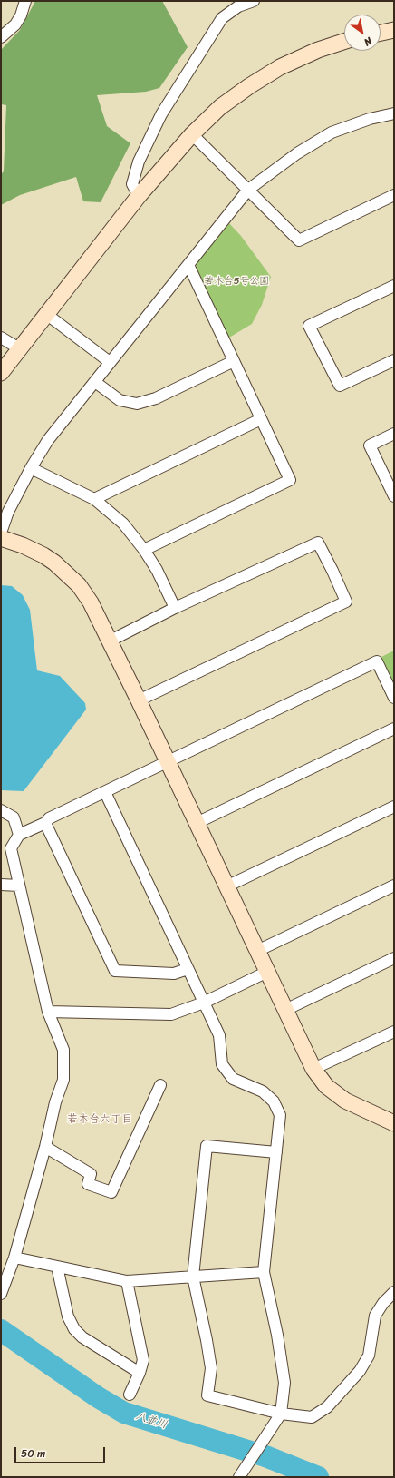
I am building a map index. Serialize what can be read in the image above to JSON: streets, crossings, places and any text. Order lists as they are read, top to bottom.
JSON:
{
  "districts": ["若木台六丁目"],
  "water": ["八並川"],
  "parks": ["若木台5号公園"],
  "scale_bar": "50 m",
  "north": "bottom right"
}
